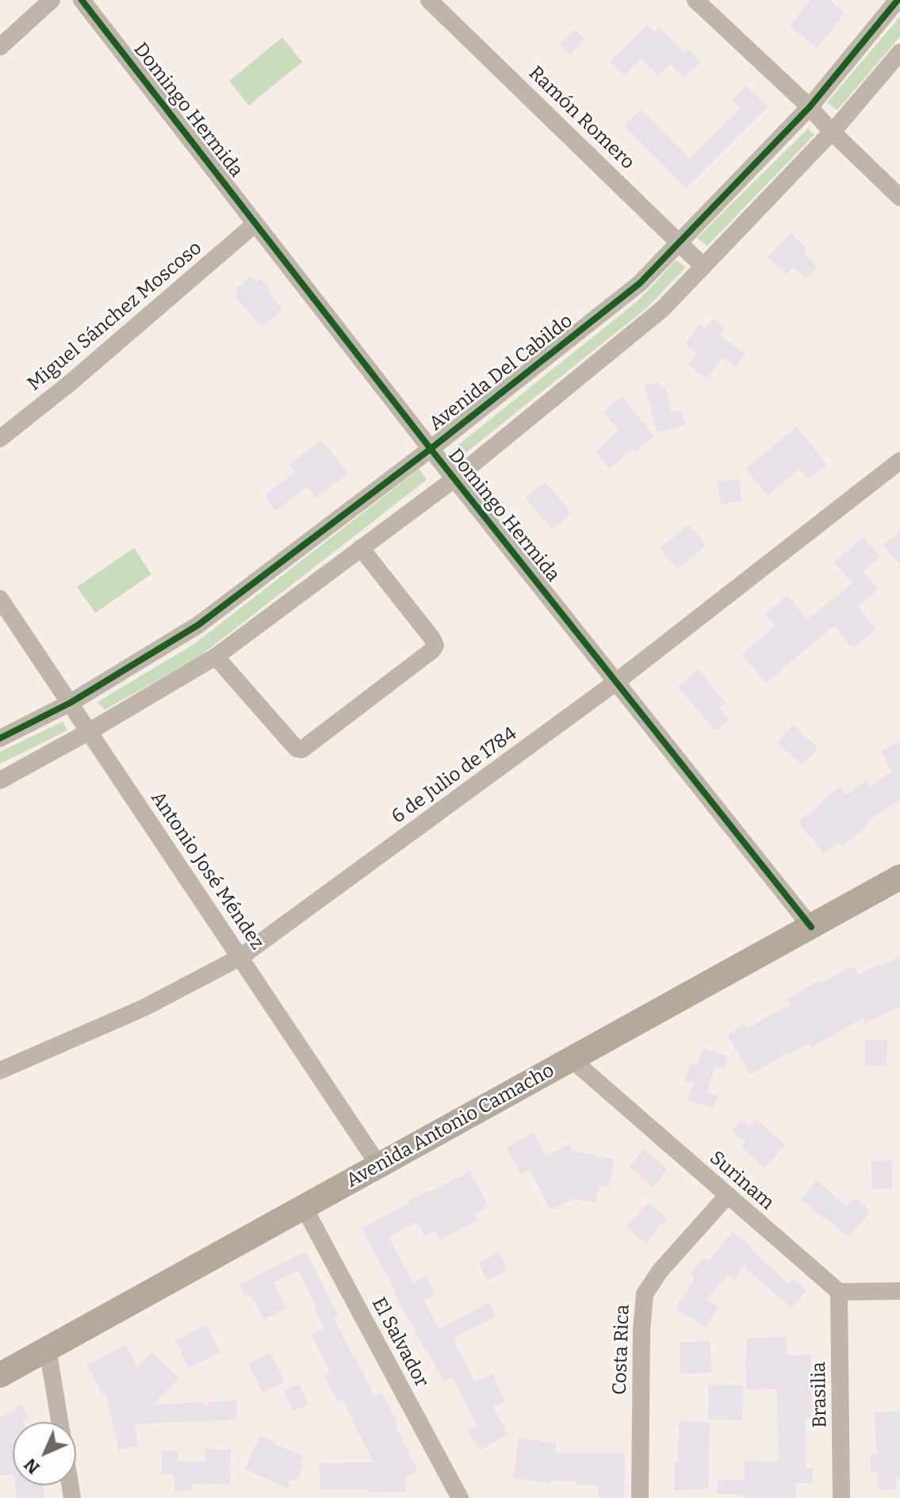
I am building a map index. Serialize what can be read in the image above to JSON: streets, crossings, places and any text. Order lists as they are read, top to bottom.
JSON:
{
  "streets": {
    "street": [
      "Domingo Hermida",
      "Ramón Romero",
      "Miguel Sánchez Moscoso",
      "Avenida Del Cabildo",
      "6 de Julio de 1784",
      "Antonio José Méndez",
      "Avenida Antonio Camacho",
      "Surinam",
      "El Salvador",
      "Costa Rica",
      "Brasilia"
    ]
  },
  "crossings": [
    ["Domingo Hermida", "Miguel Sánchez Moscoso"],
    ["Domingo Hermida", "Avenida Del Cabildo"],
    ["Domingo Hermida", "6 de Julio de 1784"],
    ["Domingo Hermida", "Avenida Antonio Camacho"],
    ["Ramón Romero", "Avenida Del Cabildo"],
    ["Avenida Del Cabildo", "Antonio José Méndez"],
    ["6 de Julio de 1784", "Antonio José Méndez"],
    ["Antonio José Méndez", "Avenida Antonio Camacho"],
    ["Avenida Antonio Camacho", "Surinam"],
    ["Avenida Antonio Camacho", "El Salvador"],
    ["Surinam", "Costa Rica"],
    ["Surinam", "Brasilia"]
  ],
  "north": "bottom left"
}
